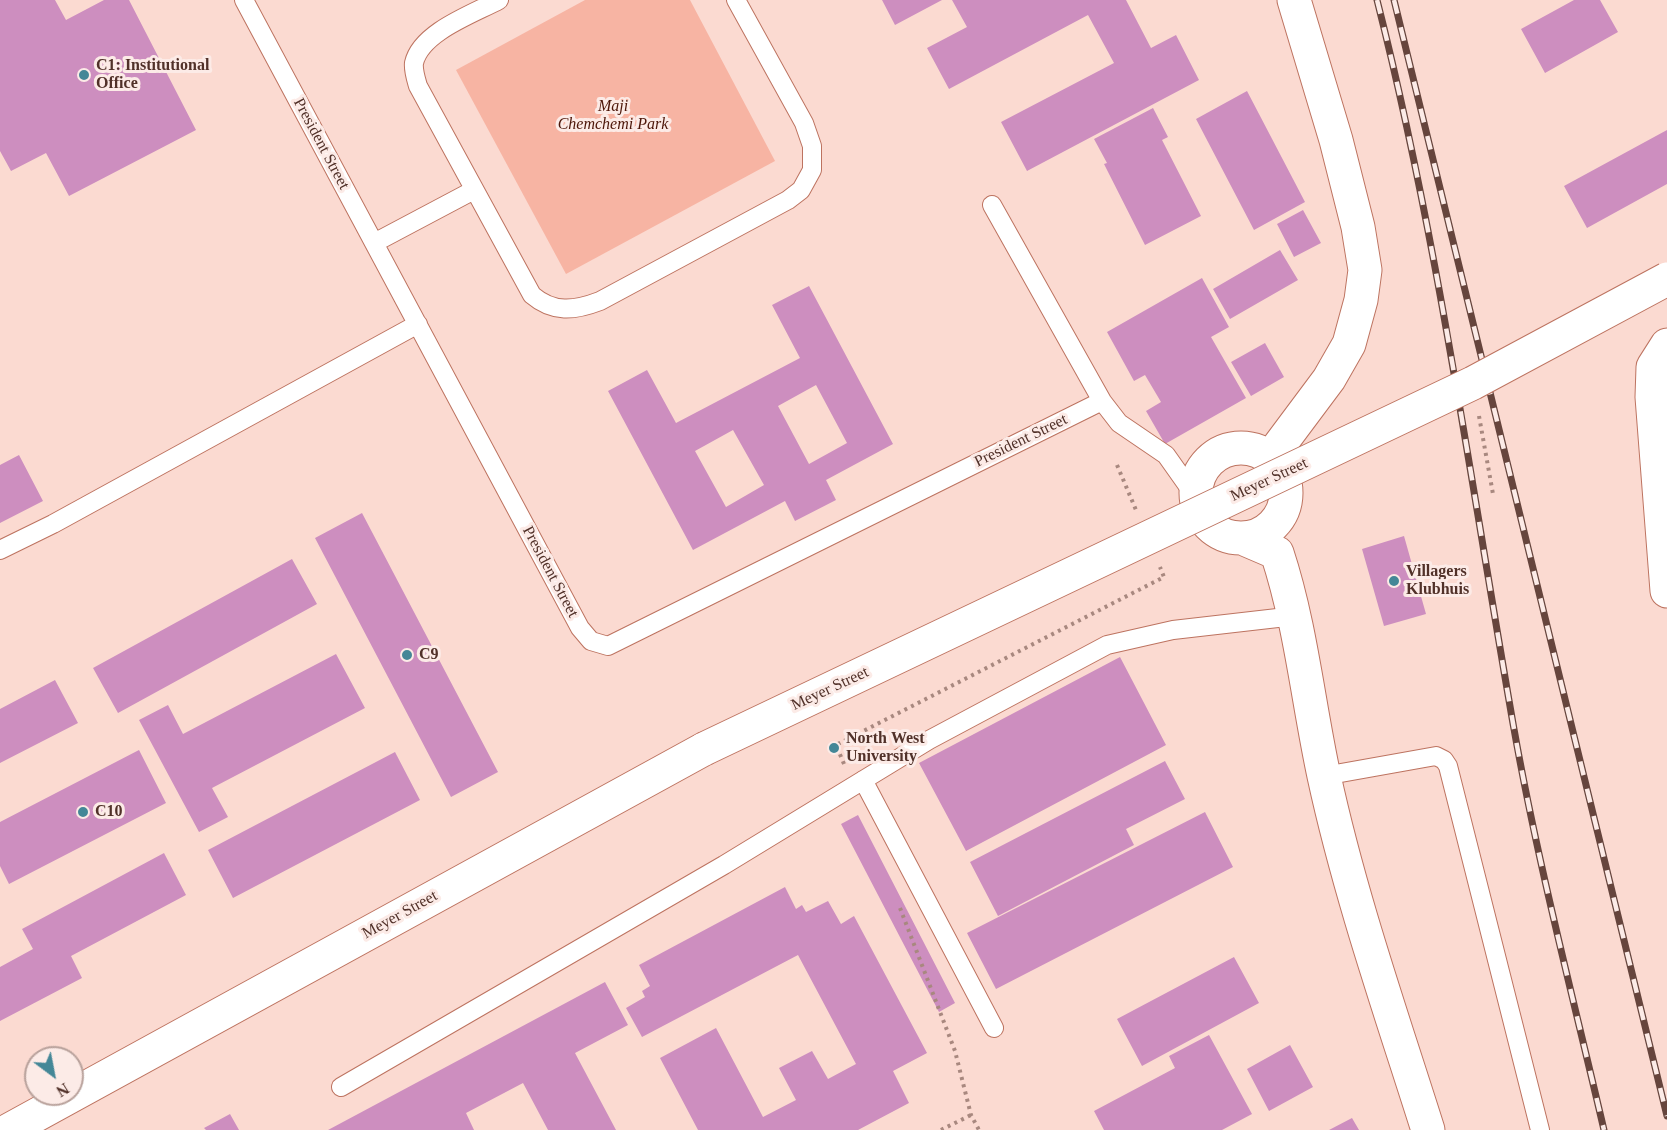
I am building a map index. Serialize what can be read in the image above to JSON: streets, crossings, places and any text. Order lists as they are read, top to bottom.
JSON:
{
  "streets": {
    "street": ["Meyer Street"],
    "lane": ["President Street"]
  },
  "parks": ["Maji Chemchemi Park"],
  "places": [
    "C1: Institutional Office",
    "Villagers Klubhuis",
    "C9",
    "North West University",
    "C10"
  ],
  "north": "bottom right"
}
